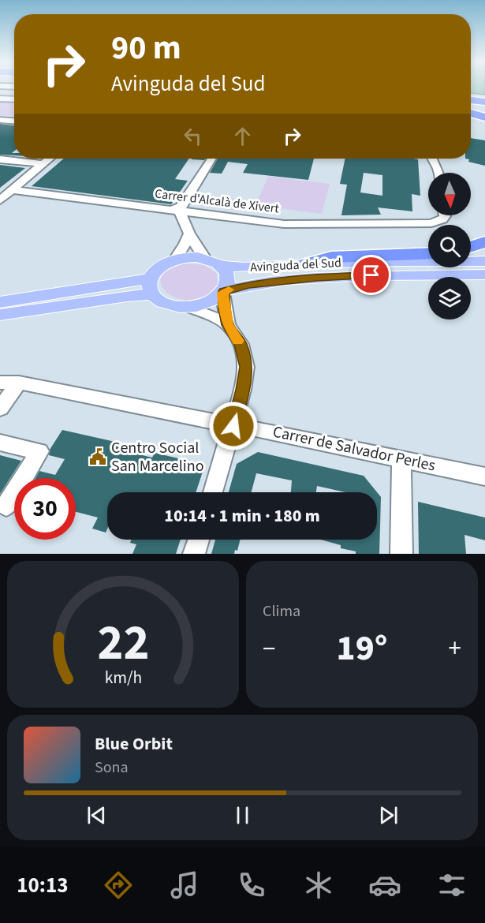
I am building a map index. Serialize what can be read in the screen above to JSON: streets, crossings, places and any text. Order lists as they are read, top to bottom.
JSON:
{
  "streets": {
    "main road": ["Avinguda del Sud"],
    "street": ["Carrer d'Alcalà de Xivert", "Carrer de Salvador Perles"]
  },
  "places": {
    "public building": ["Centro Social San Marcelino"]
  },
  "north": "bottom",
  "page": {
    "turn": ["90 m", "Avinguda del Sud"],
    "limit": "30",
    "trip": "10:14 · 1 min · 180 m",
    "tile": "Clima",
    "heat": ["−", "19°", "+"],
    "song": ["Blue Orbit", "Sona"],
    "tabs": "10:13",
    "gauge": ["22", "km/h"]
  }
}
